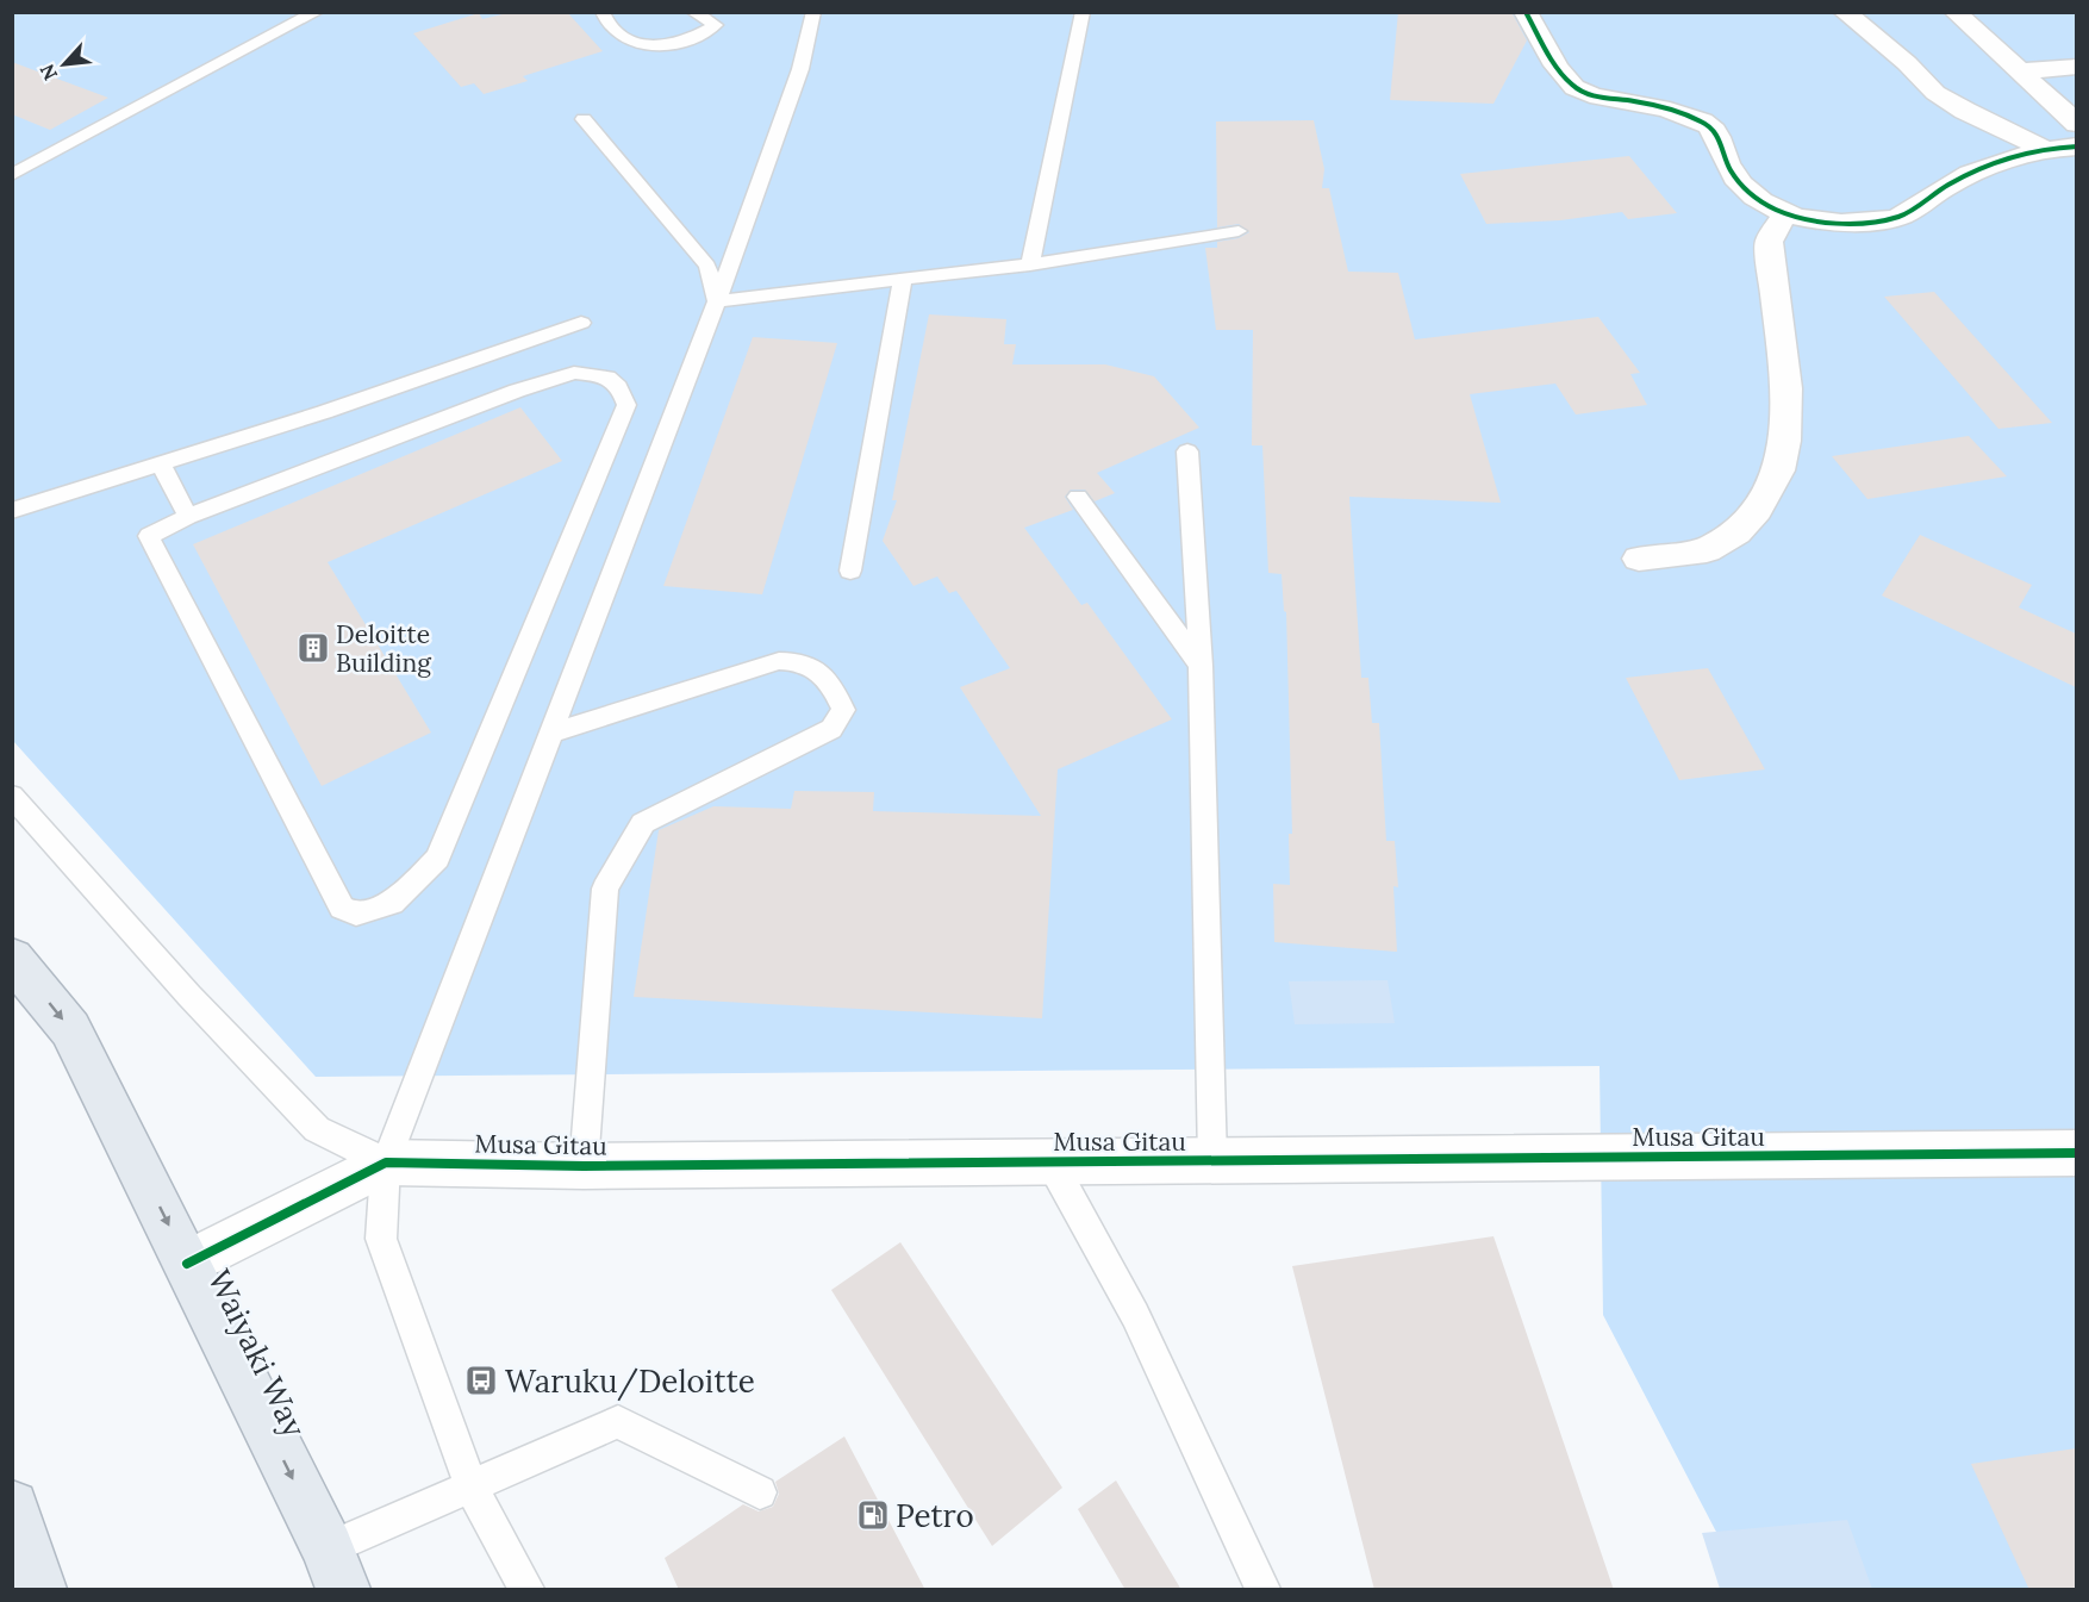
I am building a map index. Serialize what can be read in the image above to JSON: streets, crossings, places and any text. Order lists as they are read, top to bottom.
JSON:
{
  "streets": {
    "highway": ["Waiyaki Way"],
    "street": ["Musa Gitau"]
  },
  "crossings": [
    ["Musa Gitau", "Waiyaki Way"]
  ],
  "one_way": ["Waiyaki Way"],
  "places": {
    "building": ["Deloitte Building"],
    "bus stop": ["Waruku/Deloitte"],
    "fuel station": ["Petro"]
  },
  "north": "bottom left"
}
